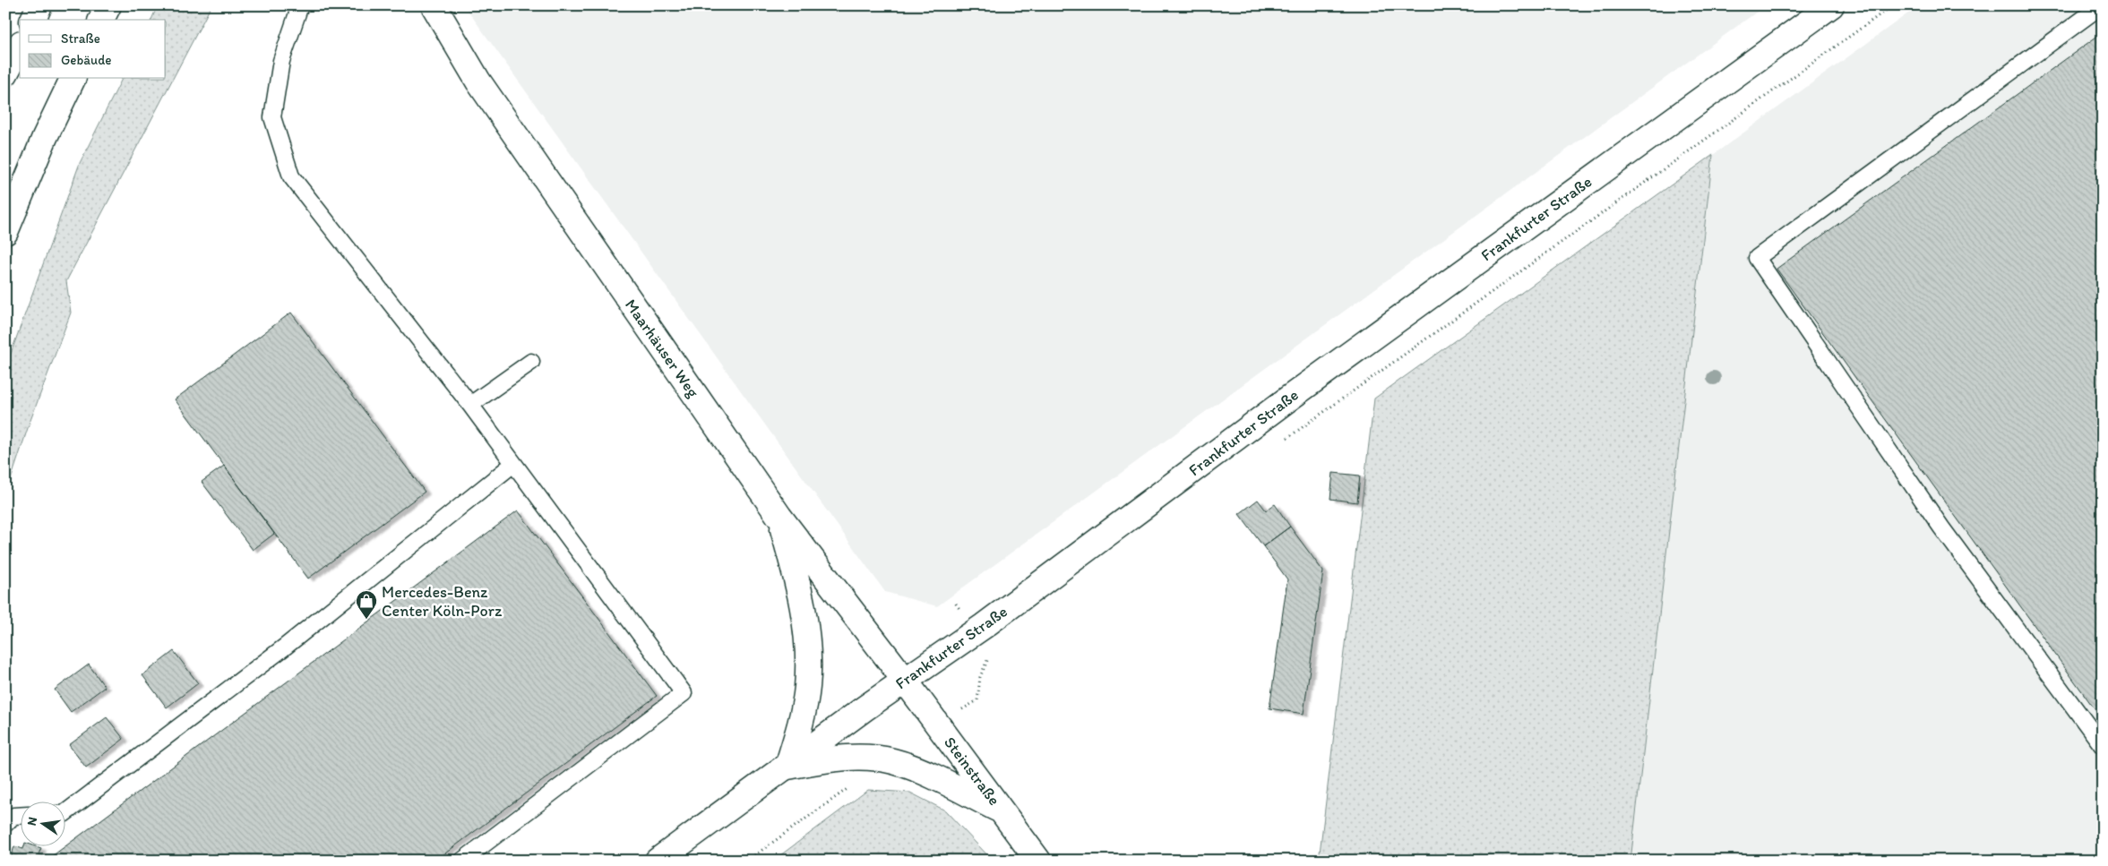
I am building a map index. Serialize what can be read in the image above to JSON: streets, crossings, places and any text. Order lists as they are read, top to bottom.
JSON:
{
  "streets": {
    "main road": ["Frankfurter Straße", "Maarhäuser Weg", "Steinstraße"]
  },
  "crossings": [
    ["Frankfurter Straße", "Maarhäuser Weg"],
    ["Frankfurter Straße", "Steinstraße"],
    ["Maarhäuser Weg", "Steinstraße"]
  ],
  "places": {
    "shop": ["Mercedes-Benz Center Köln-Porz"]
  },
  "legend": ["Straße", "Gebäude"],
  "north": "left"
}
